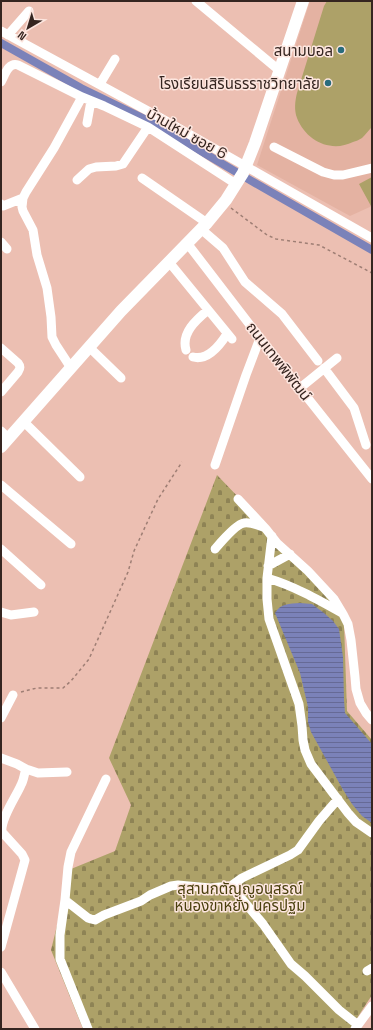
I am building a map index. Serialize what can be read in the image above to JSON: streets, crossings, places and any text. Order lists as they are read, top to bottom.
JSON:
{
  "streets": {
    "street": ["บ้านใหม่ ซอย 6", "ถนนเทพพิพัฒน์"]
  },
  "parks": ["สุสานกตัญญูอนุสรณ์ หนองขาหยั่ง นครปฐม"],
  "places": ["สนามบอล", "โรงเรียนสิรินธรราชวิทยาลัย"],
  "north": "bottom left"
}
